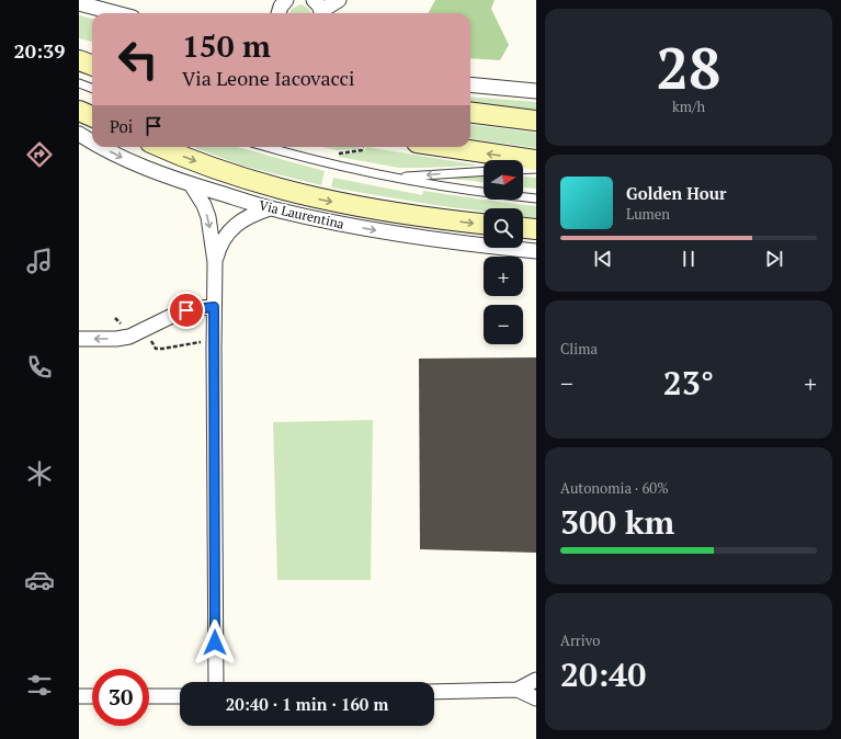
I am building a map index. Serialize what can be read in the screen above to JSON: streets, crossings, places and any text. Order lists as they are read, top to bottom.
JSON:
{
  "streets": {
    "main road": ["Via Laurentina"]
  },
  "one_way": ["Via Laurentina"],
  "north": "right",
  "page": {
    "tabs": "20:39",
    "tile": [
      ["28", "km/h"],
      "Clima",
      ["Autonomia · 60%", "300 km"],
      ["Arrivo", "20:40"]
    ],
    "turn": ["150 m", "Via Leone Iacovacci"],
    "then": "Poi",
    "map_buttons": ["+", "−"],
    "song": ["Golden Hour", "Lumen"],
    "heat": ["−", "23°", "+"],
    "limit": "30",
    "trip": "20:40 · 1 min · 160 m"
  }
}
